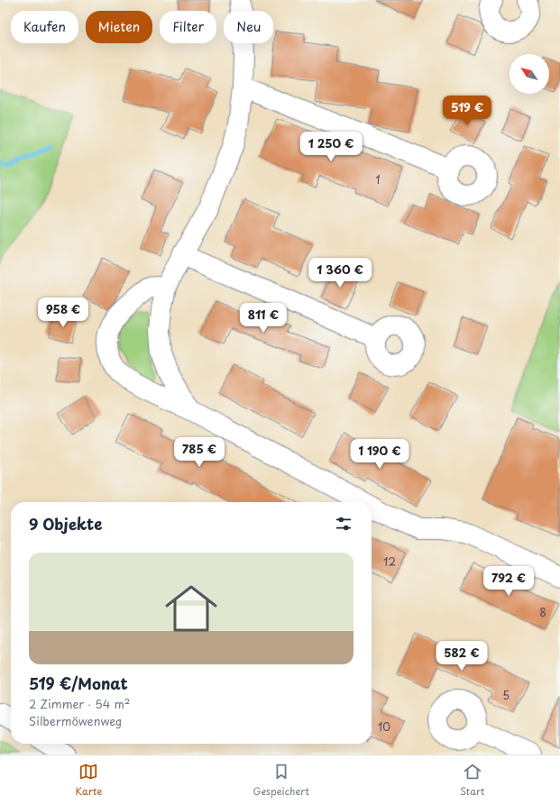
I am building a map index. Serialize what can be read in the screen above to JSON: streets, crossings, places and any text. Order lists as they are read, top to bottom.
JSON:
{
  "house_numbers": [
    "1",
    "12",
    "8",
    "5",
    "10"
  ],
  "north": "top left",
  "page": {
    "chip": [
      "Kaufen",
      "Mieten",
      "Filter",
      "Neu"
    ],
    "price": [
      "519 €",
      "1 250 €",
      "1 360 €",
      "958 €",
      "811 €",
      "785 €",
      "1 190 €",
      "792 €",
      "582 €"
    ],
    "heading": "9 Objekte",
    "list": [
      {
        "name": "519 €/Monat",
        "note": "2 Zimmer · 54 m² · Silbermöwenweg"
      }
    ],
    "tabs": ["Karte", "Gespeichert", "Start"]
  }
}
